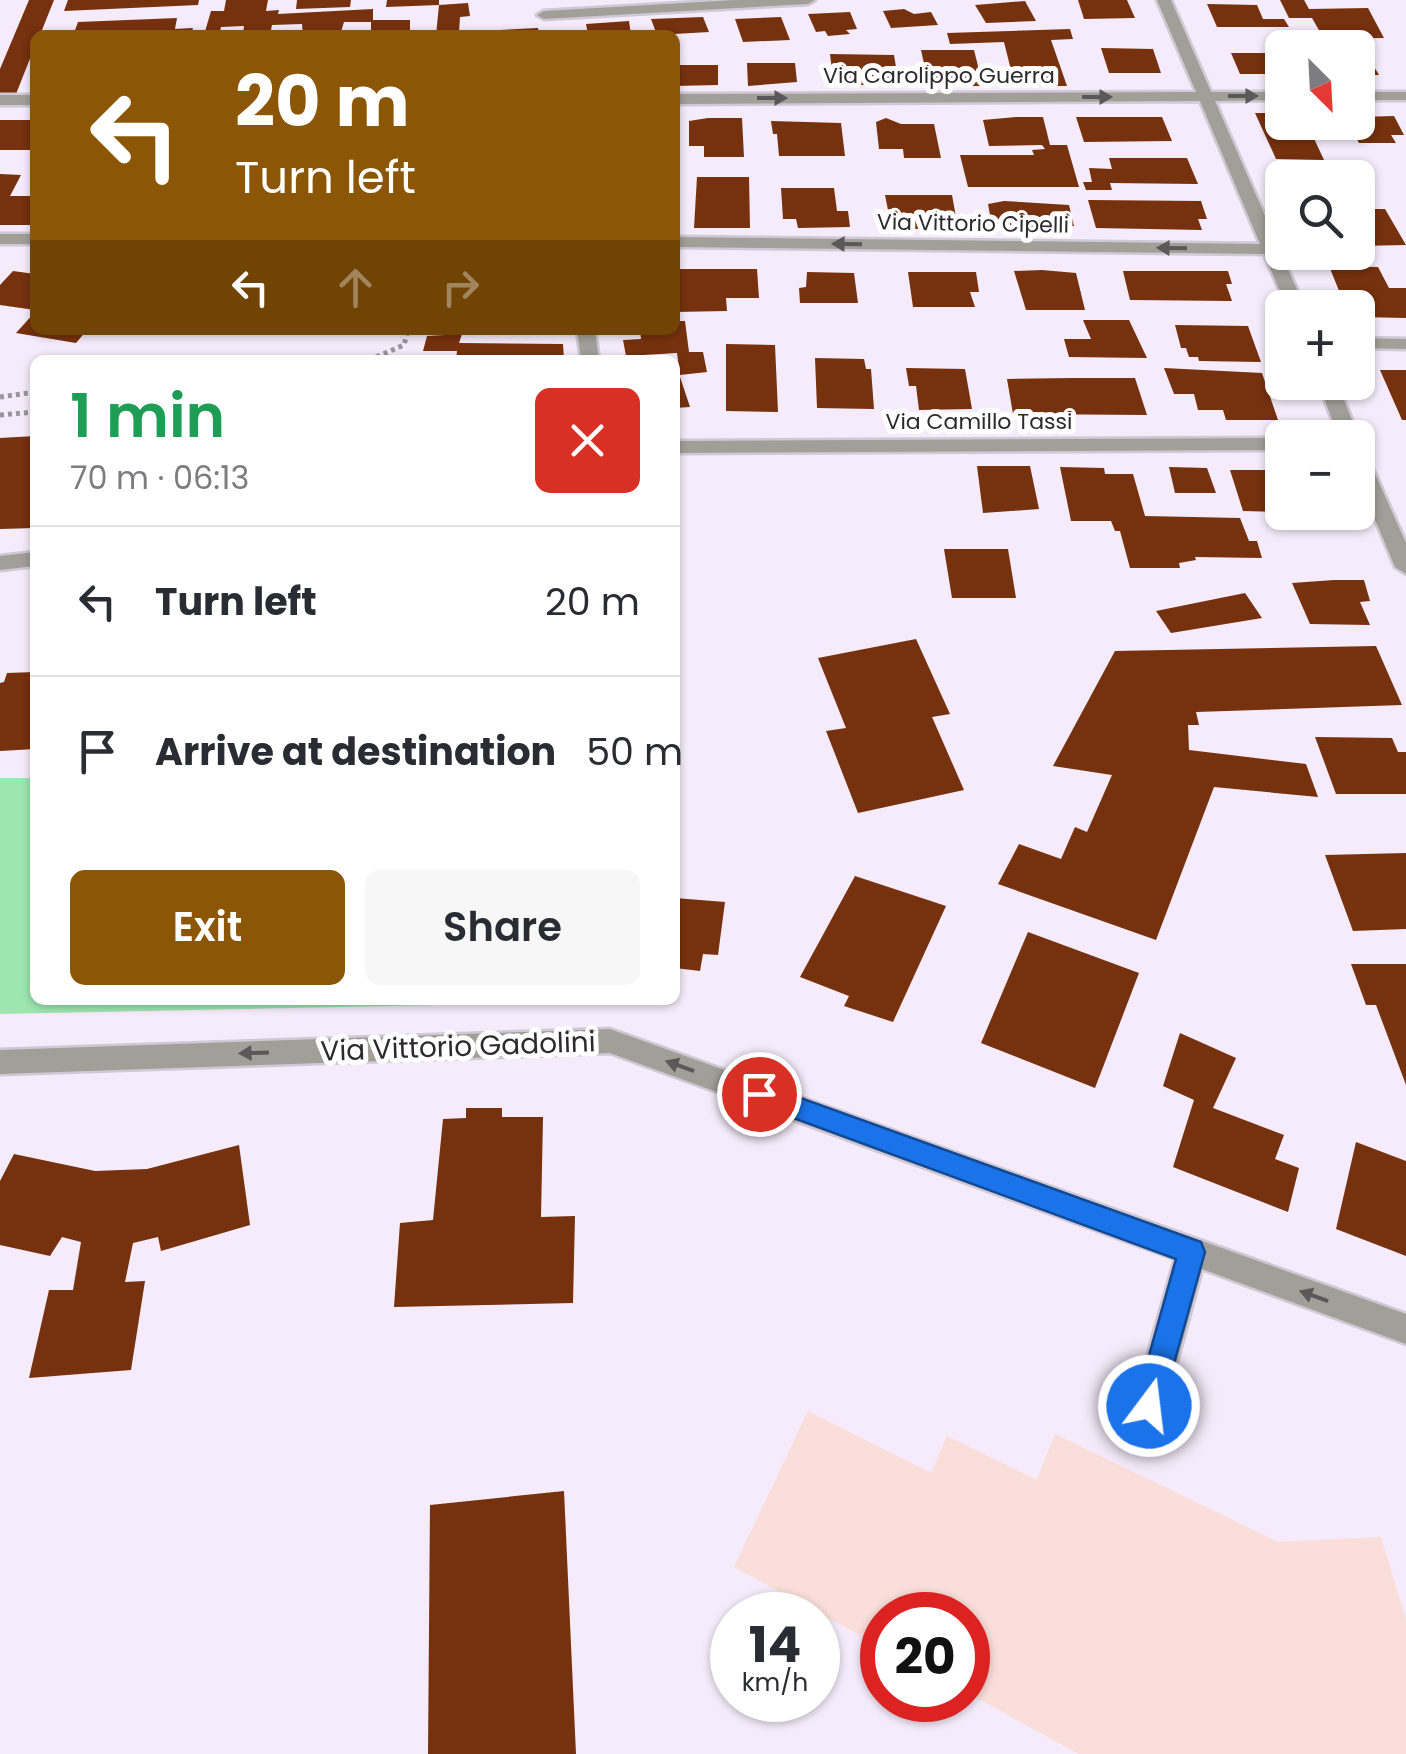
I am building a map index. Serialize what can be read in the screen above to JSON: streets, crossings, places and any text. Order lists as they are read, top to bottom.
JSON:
{
  "streets": {
    "street": [
      "Via Carolippo Guerra",
      "Via Vittorio Cipelli",
      "Via Camillo Tassi",
      "Via Vittorio Gadolini"
    ]
  },
  "one_way": ["Via Carolippo Guerra", "Via Vittorio Cipelli", "Via Vittorio Gadolini"],
  "north": "bottom right",
  "page": {
    "map_buttons": ["+", "−"],
    "turn": ["20 m", "Turn left"],
    "heading": ["1 min", "70 m · 06:13"],
    "list": [
      {
        "name": "Turn left",
        "value": "20 m"
      },
      {
        "name": "Arrive at destination",
        "value": "50 m"
      }
    ],
    "buttons": ["Exit", "Share"],
    "speed": "14 km/h",
    "limit": "20"
  }
}
